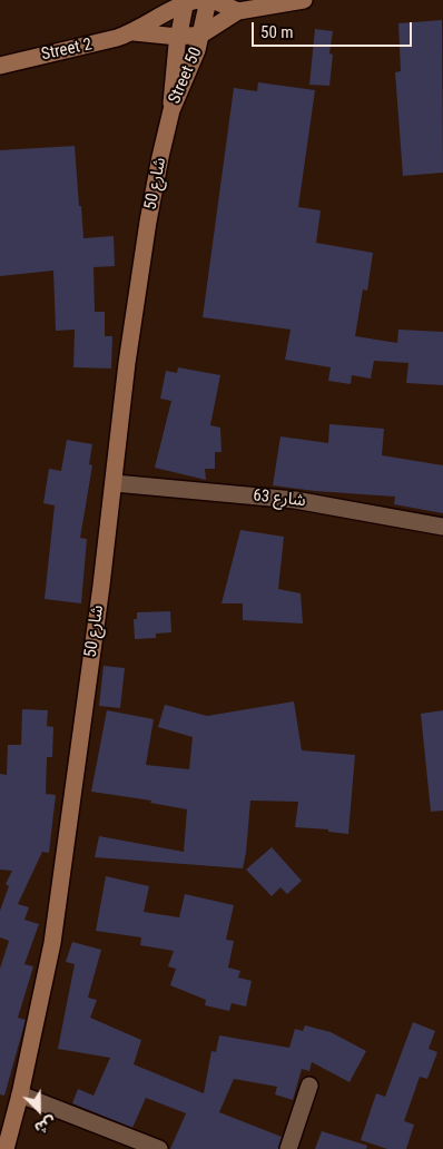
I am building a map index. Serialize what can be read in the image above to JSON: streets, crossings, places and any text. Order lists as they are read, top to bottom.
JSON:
{
  "streets": {
    "street": [
      "Street 2",
      "Street 50",
      "شارع 50",
      "شارع 63"
    ]
  },
  "crossings": [
    ["Street 2", "Street 50"],
    ["Street 50", "شارع 50"],
    ["شارع 50", "شارع 63"]
  ],
  "scale_bar": "50 m",
  "north": "bottom right"
}
